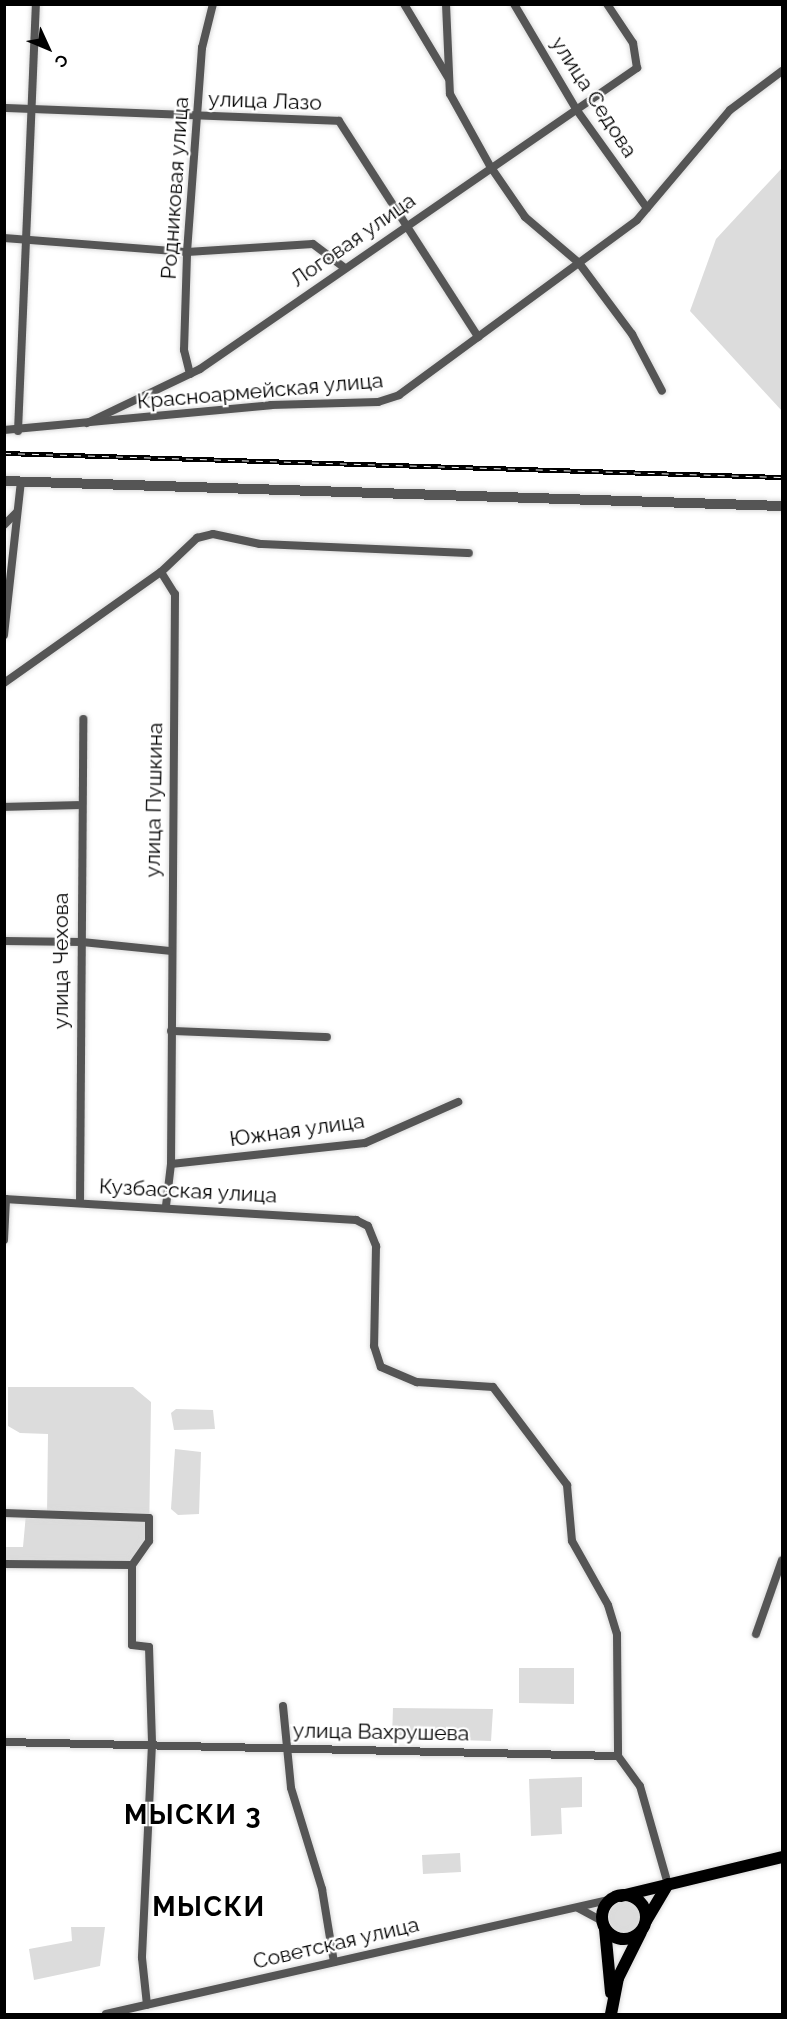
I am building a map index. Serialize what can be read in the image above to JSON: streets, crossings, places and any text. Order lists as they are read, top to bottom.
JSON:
{
  "streets": {
    "street": [
      "улица Седова",
      "улица Лазо",
      "Родниковая улица",
      "Логовая улица",
      "Красноармейская улица",
      "улица Пушкина",
      "улица Чехова",
      "Южная улица",
      "Кузбасская улица",
      "улица Вахрушева",
      "Советская улица"
    ]
  },
  "crossings": [
    ["улица Седова", "Логовая улица"],
    ["улица Седова", "Красноармейская улица"],
    ["улица Лазо", "Родниковая улица"],
    ["улица Лазо", "Логовая улица"],
    ["улица Лазо", "Красноармейская улица"],
    ["Родниковая улица", "Логовая улица"],
    ["Логовая улица", "Красноармейская улица"],
    ["улица Пушкина", "Южная улица"],
    ["улица Пушкина", "Кузбасская улица"],
    ["улица Чехова", "Кузбасская улица"],
    ["Кузбасская улица", "улица Вахрушева"]
  ],
  "districts": ["МЫСКИ 3", "МЫСКИ"],
  "north": "bottom right"
}
